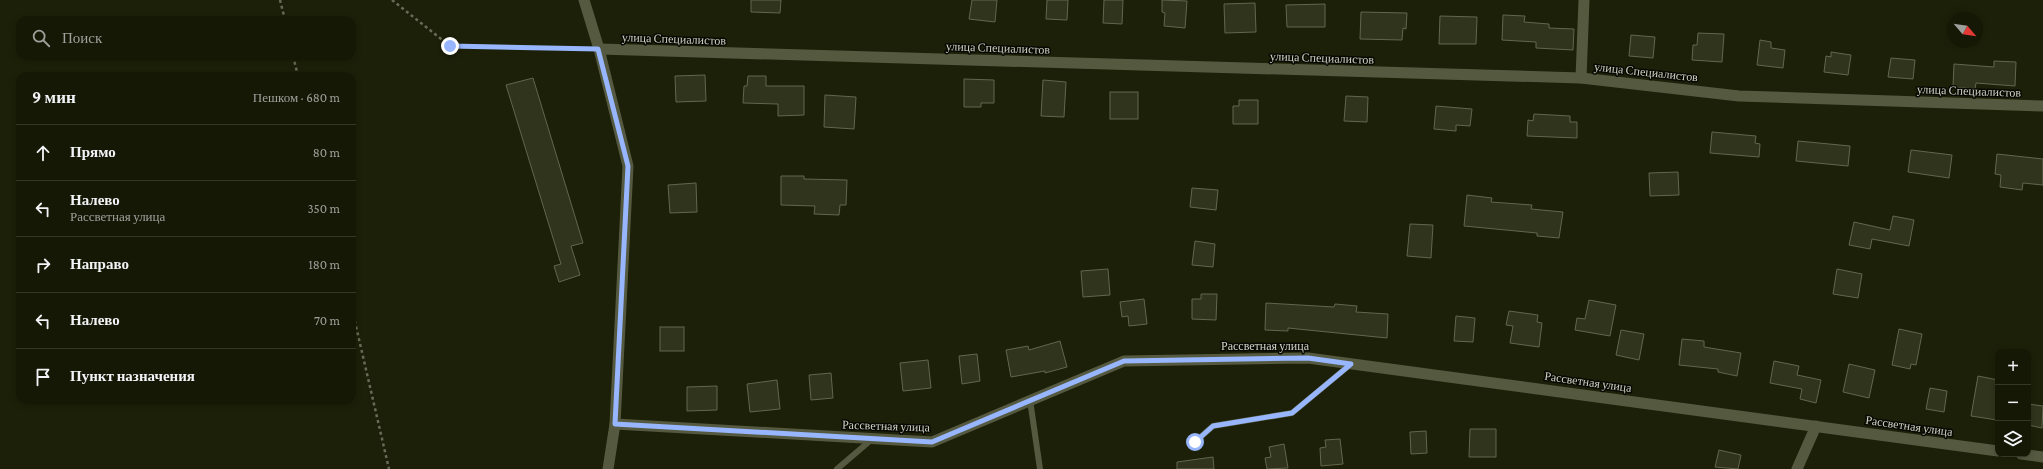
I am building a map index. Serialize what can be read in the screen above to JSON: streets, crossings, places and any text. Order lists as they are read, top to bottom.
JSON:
{
  "streets": {
    "street": ["улица Специалистов", "Рассветная улица"]
  },
  "north": "bottom right",
  "page": {
    "search": "Поиск",
    "heading": ["9 мин", "Пешком · 680 m"],
    "list": [
      ["Прямо", "80 m"],
      ["Налево", "Рассветная улица", "350 m"],
      ["Направо", "180 m"],
      ["Налево", "70 m"],
      "Пункт назначения"
    ],
    "map_buttons": ["+", "−"]
  }
}
